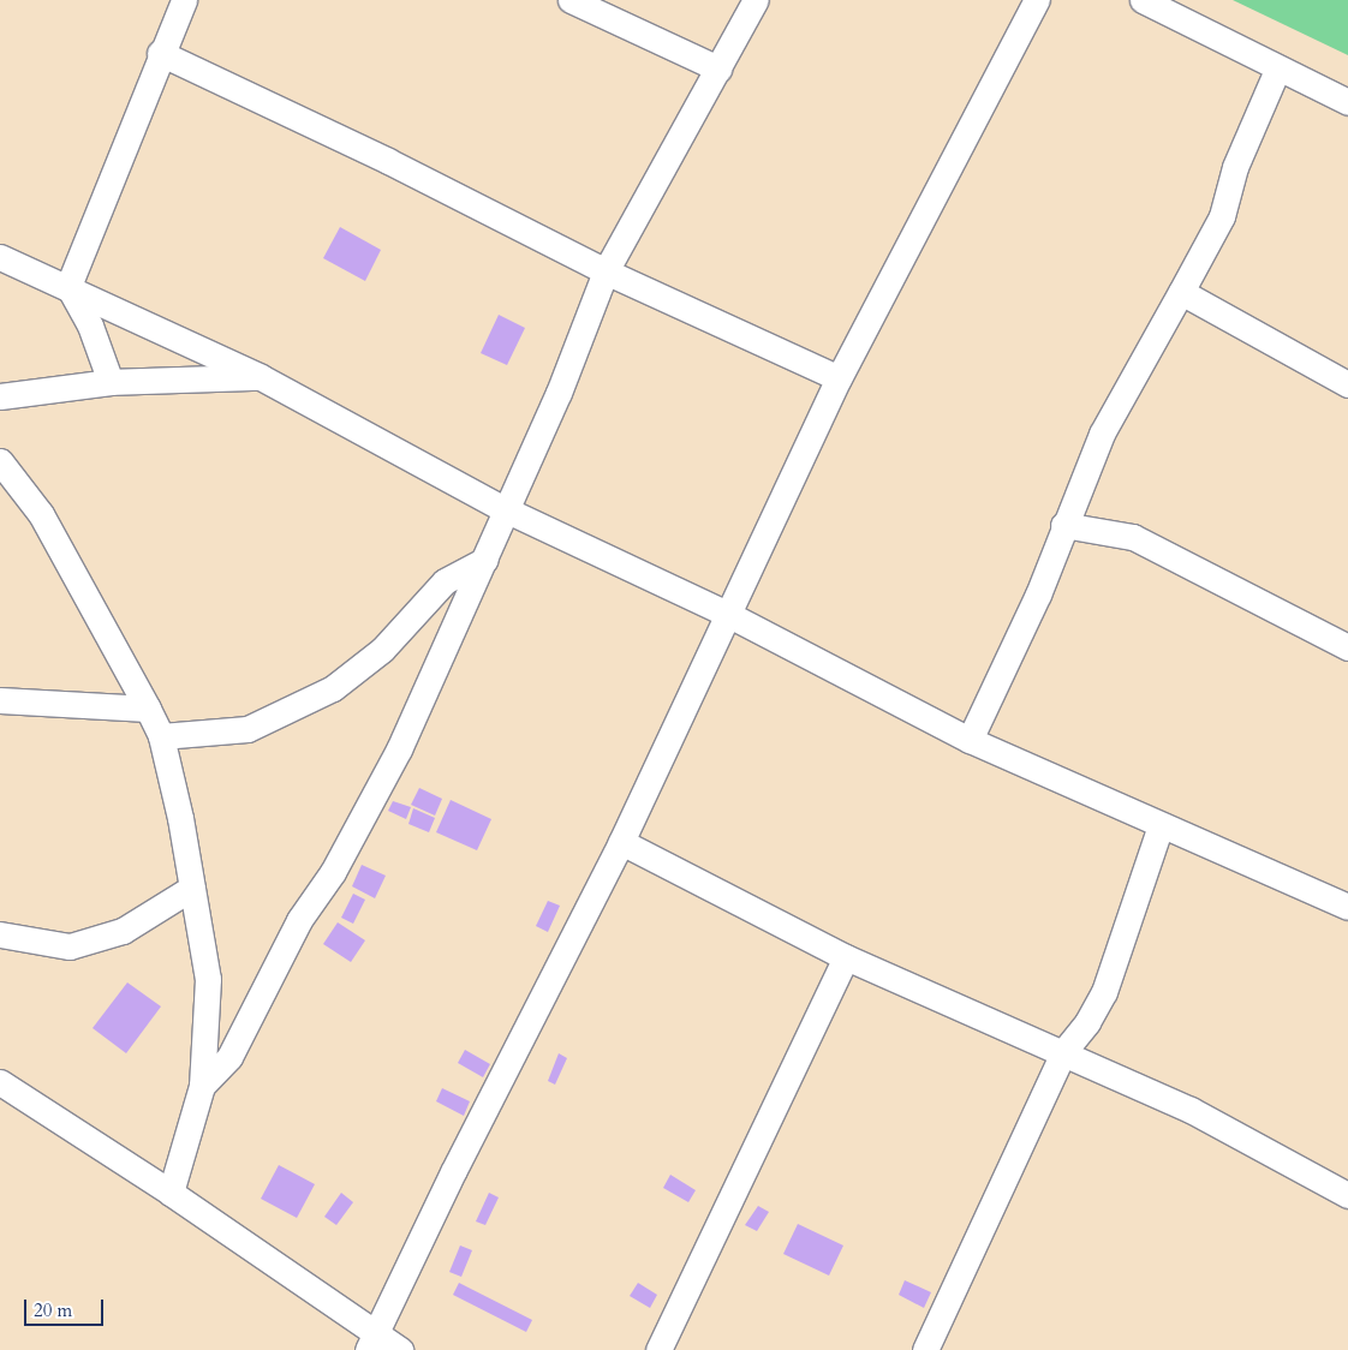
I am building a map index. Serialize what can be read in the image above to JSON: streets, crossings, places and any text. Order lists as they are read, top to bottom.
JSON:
{
  "scale_bar": "20 m"
}
